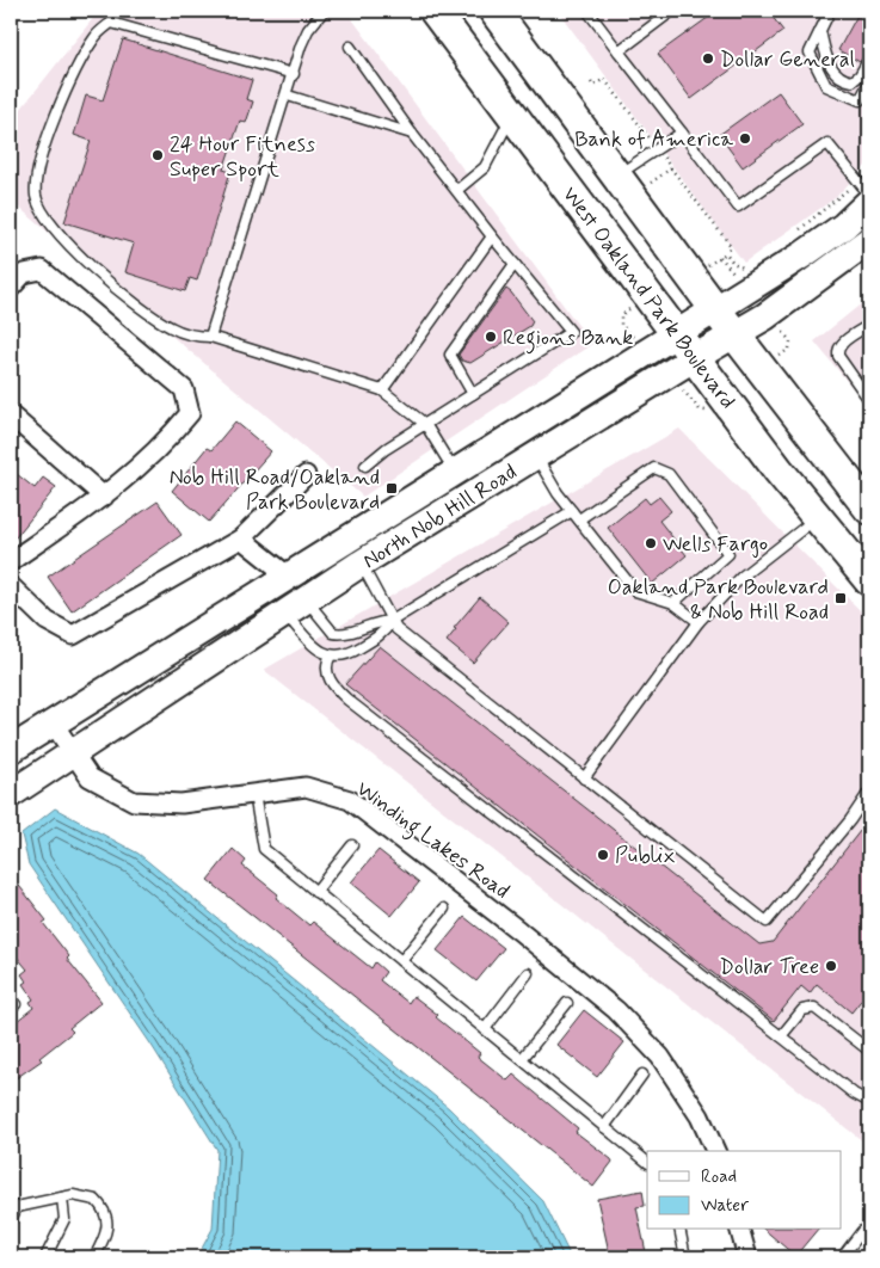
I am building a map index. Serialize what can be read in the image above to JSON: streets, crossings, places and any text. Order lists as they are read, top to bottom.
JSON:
{
  "streets": {
    "main road": ["West Oakland Park Boulevard", "North Nob Hill Road"],
    "street": ["Winding Lakes Road"]
  },
  "crossings": [
    ["West Oakland Park Boulevard", "North Nob Hill Road"],
    ["North Nob Hill Road", "Winding Lakes Road"]
  ],
  "places": {
    "other": [
      "Dollar General",
      "Bank of America",
      "24 Hour Fitness Super Sport",
      "Regions Bank",
      "Wells Fargo",
      "Publix",
      "Dollar Tree"
    ],
    "transit": ["Nob Hill Road/Oakland Park Boulevard", "Oakland Park Boulevard & Nob Hill Road"]
  },
  "legend": ["Road", "Water"]
}
